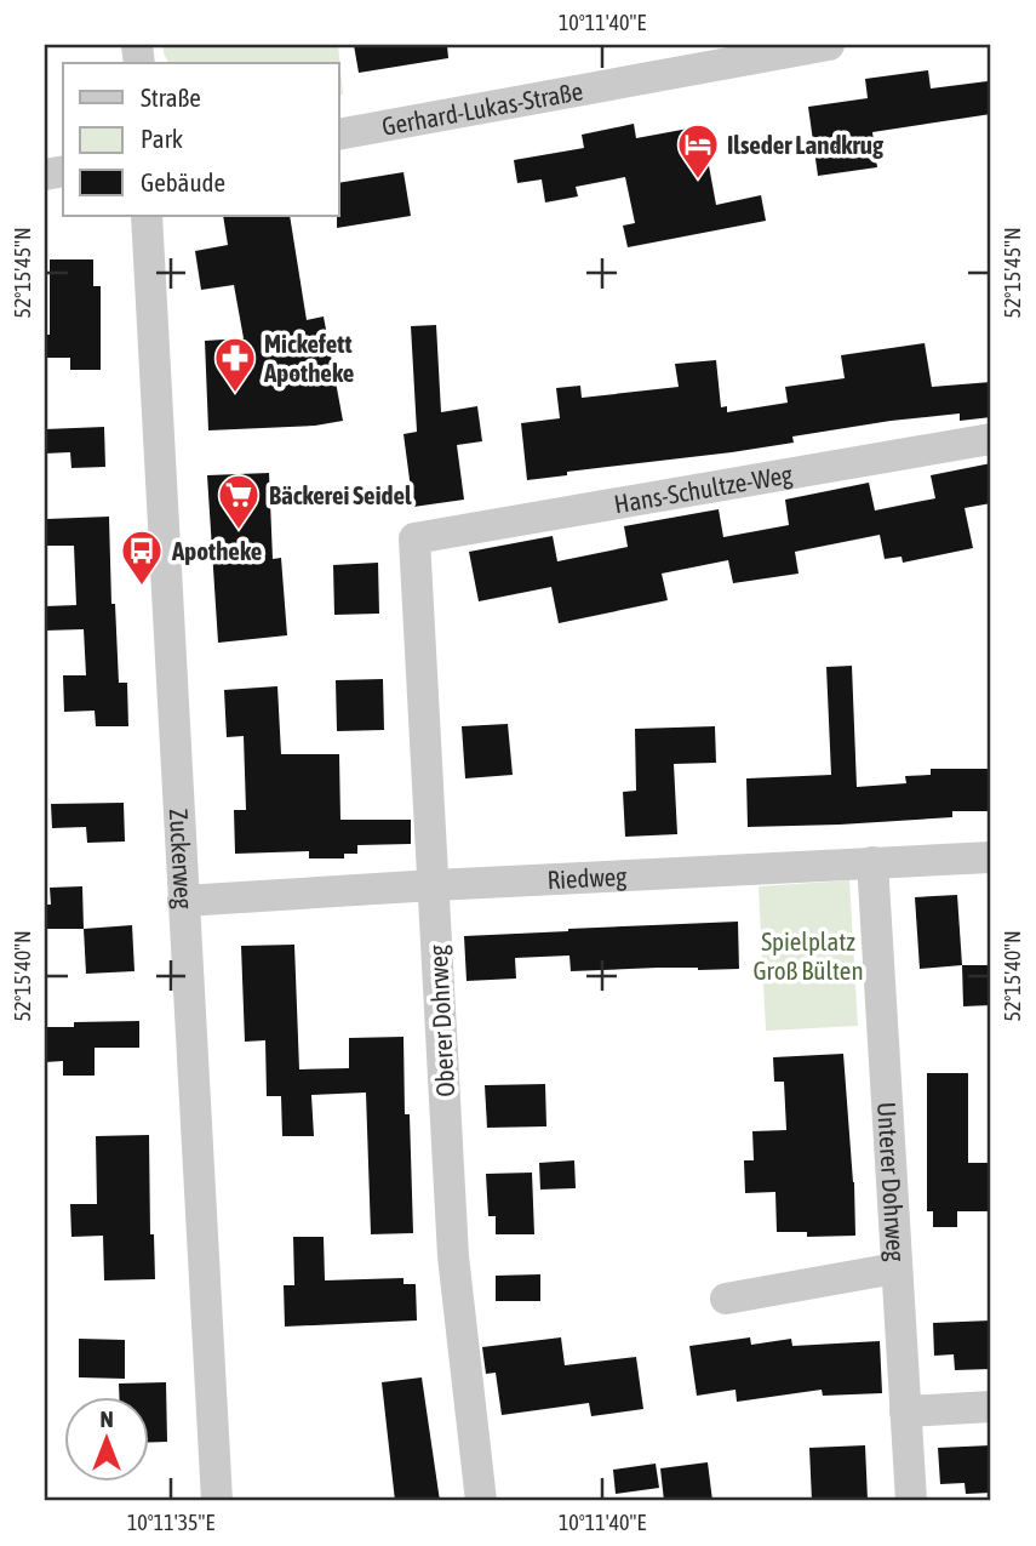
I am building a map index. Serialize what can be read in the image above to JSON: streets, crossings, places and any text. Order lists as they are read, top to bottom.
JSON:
{
  "streets": {
    "street": [
      "Gerhard-Lukas-Straße",
      "Hans-Schultze-Weg",
      "Zuckerweg",
      "Riedweg",
      "Oberer Dohrweg",
      "Unterer Dohrweg"
    ]
  },
  "crossings": [
    ["Hans-Schultze-Weg", "Oberer Dohrweg"],
    ["Zuckerweg", "Riedweg"],
    ["Riedweg", "Oberer Dohrweg"],
    ["Riedweg", "Unterer Dohrweg"]
  ],
  "parks": ["Spielplatz Groß Bülten"],
  "places": {
    "hotel": ["Ilseder Landkrug"],
    "pharmacy": ["Mickefett Apotheke"],
    "supermarket": ["Bäckerei Seidel"],
    "bus stop": ["Apotheke"]
  },
  "legend": ["Straße", "Park", "Gebäude"],
  "north": "top",
  "coordinates": [
    "10°11'40\"E",
    "52°15'45\"N",
    "52°15'40\"N",
    "10°11'35\"E"
  ]
}
